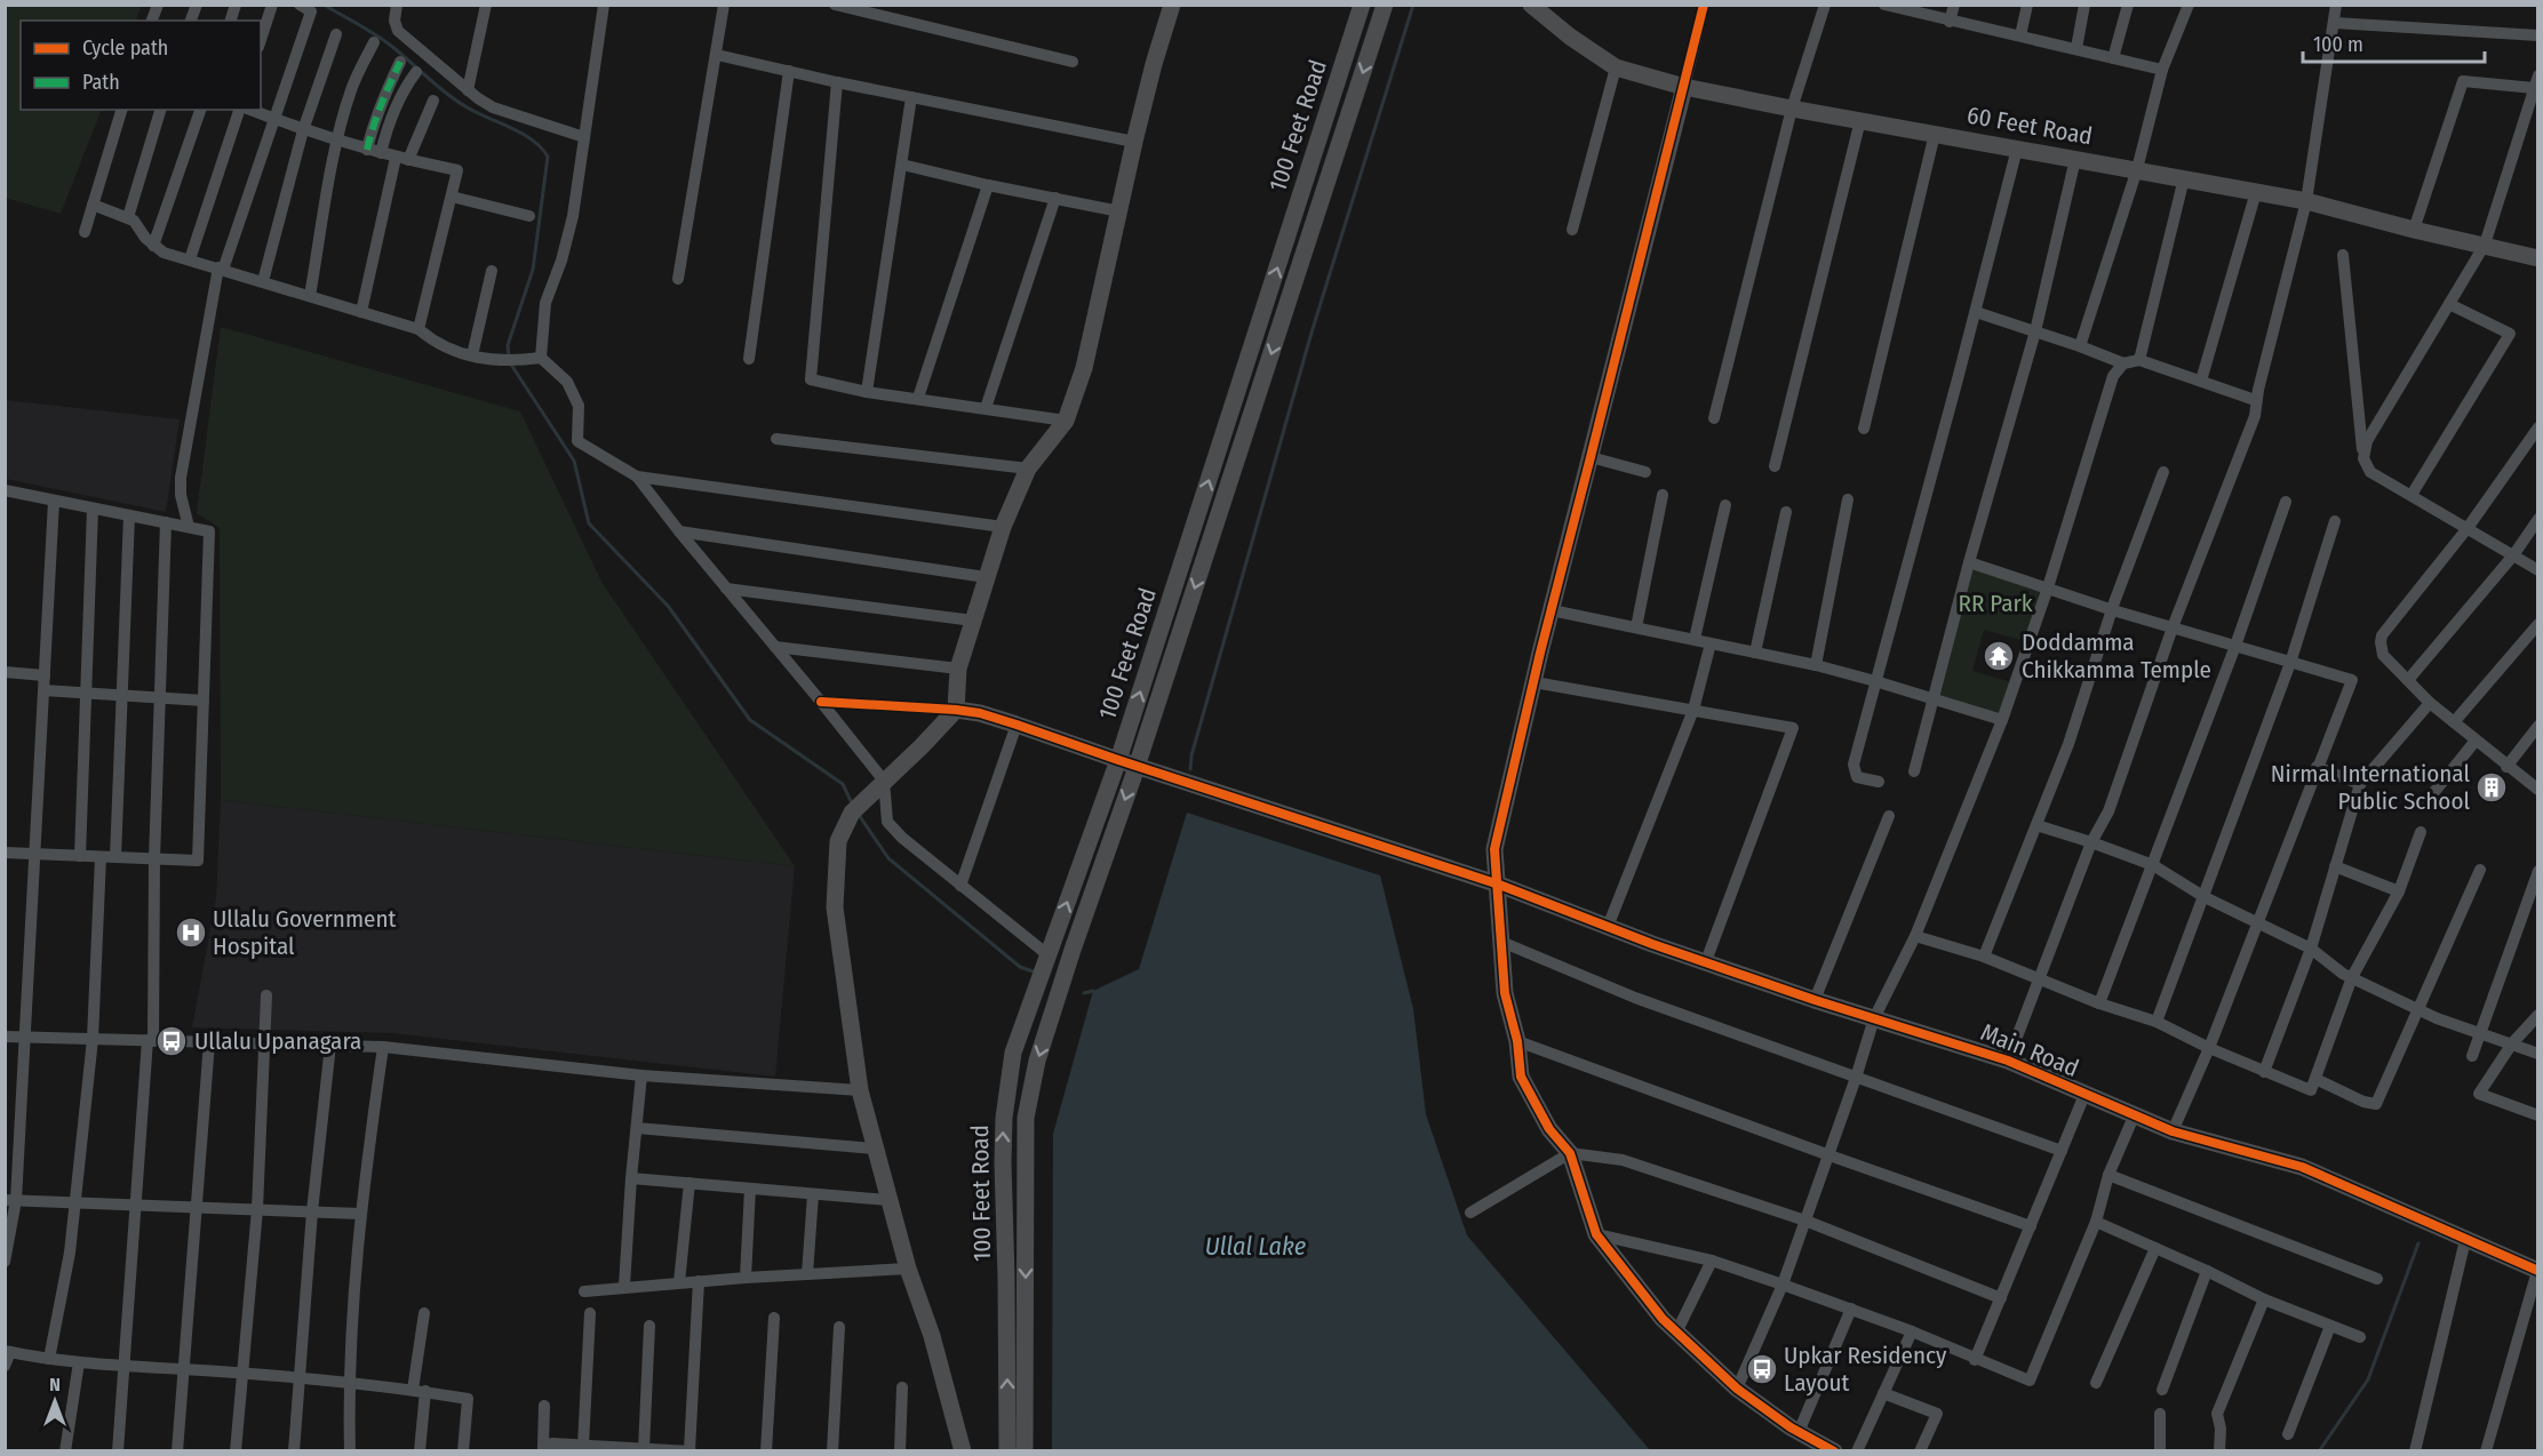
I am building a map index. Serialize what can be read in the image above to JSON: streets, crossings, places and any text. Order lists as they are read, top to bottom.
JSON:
{
  "streets": {
    "street": ["100 Feet Road", "60 Feet Road", "Main Road"]
  },
  "crossings": [
    ["100 Feet Road", "Main Road"]
  ],
  "water": ["Ullal Lake"],
  "parks": ["RR Park"],
  "places": {
    "temple": ["Doddamma Chikkamma Temple"],
    "building": ["Nirmal International Public School"],
    "hospital": ["Ullalu Government Hospital"],
    "bus stop": ["Ullalu Upanagara", "Upkar Residency Layout"]
  },
  "legend": ["Cycle path", "Path"],
  "scale_bar": "100 m",
  "north": "top"
}
